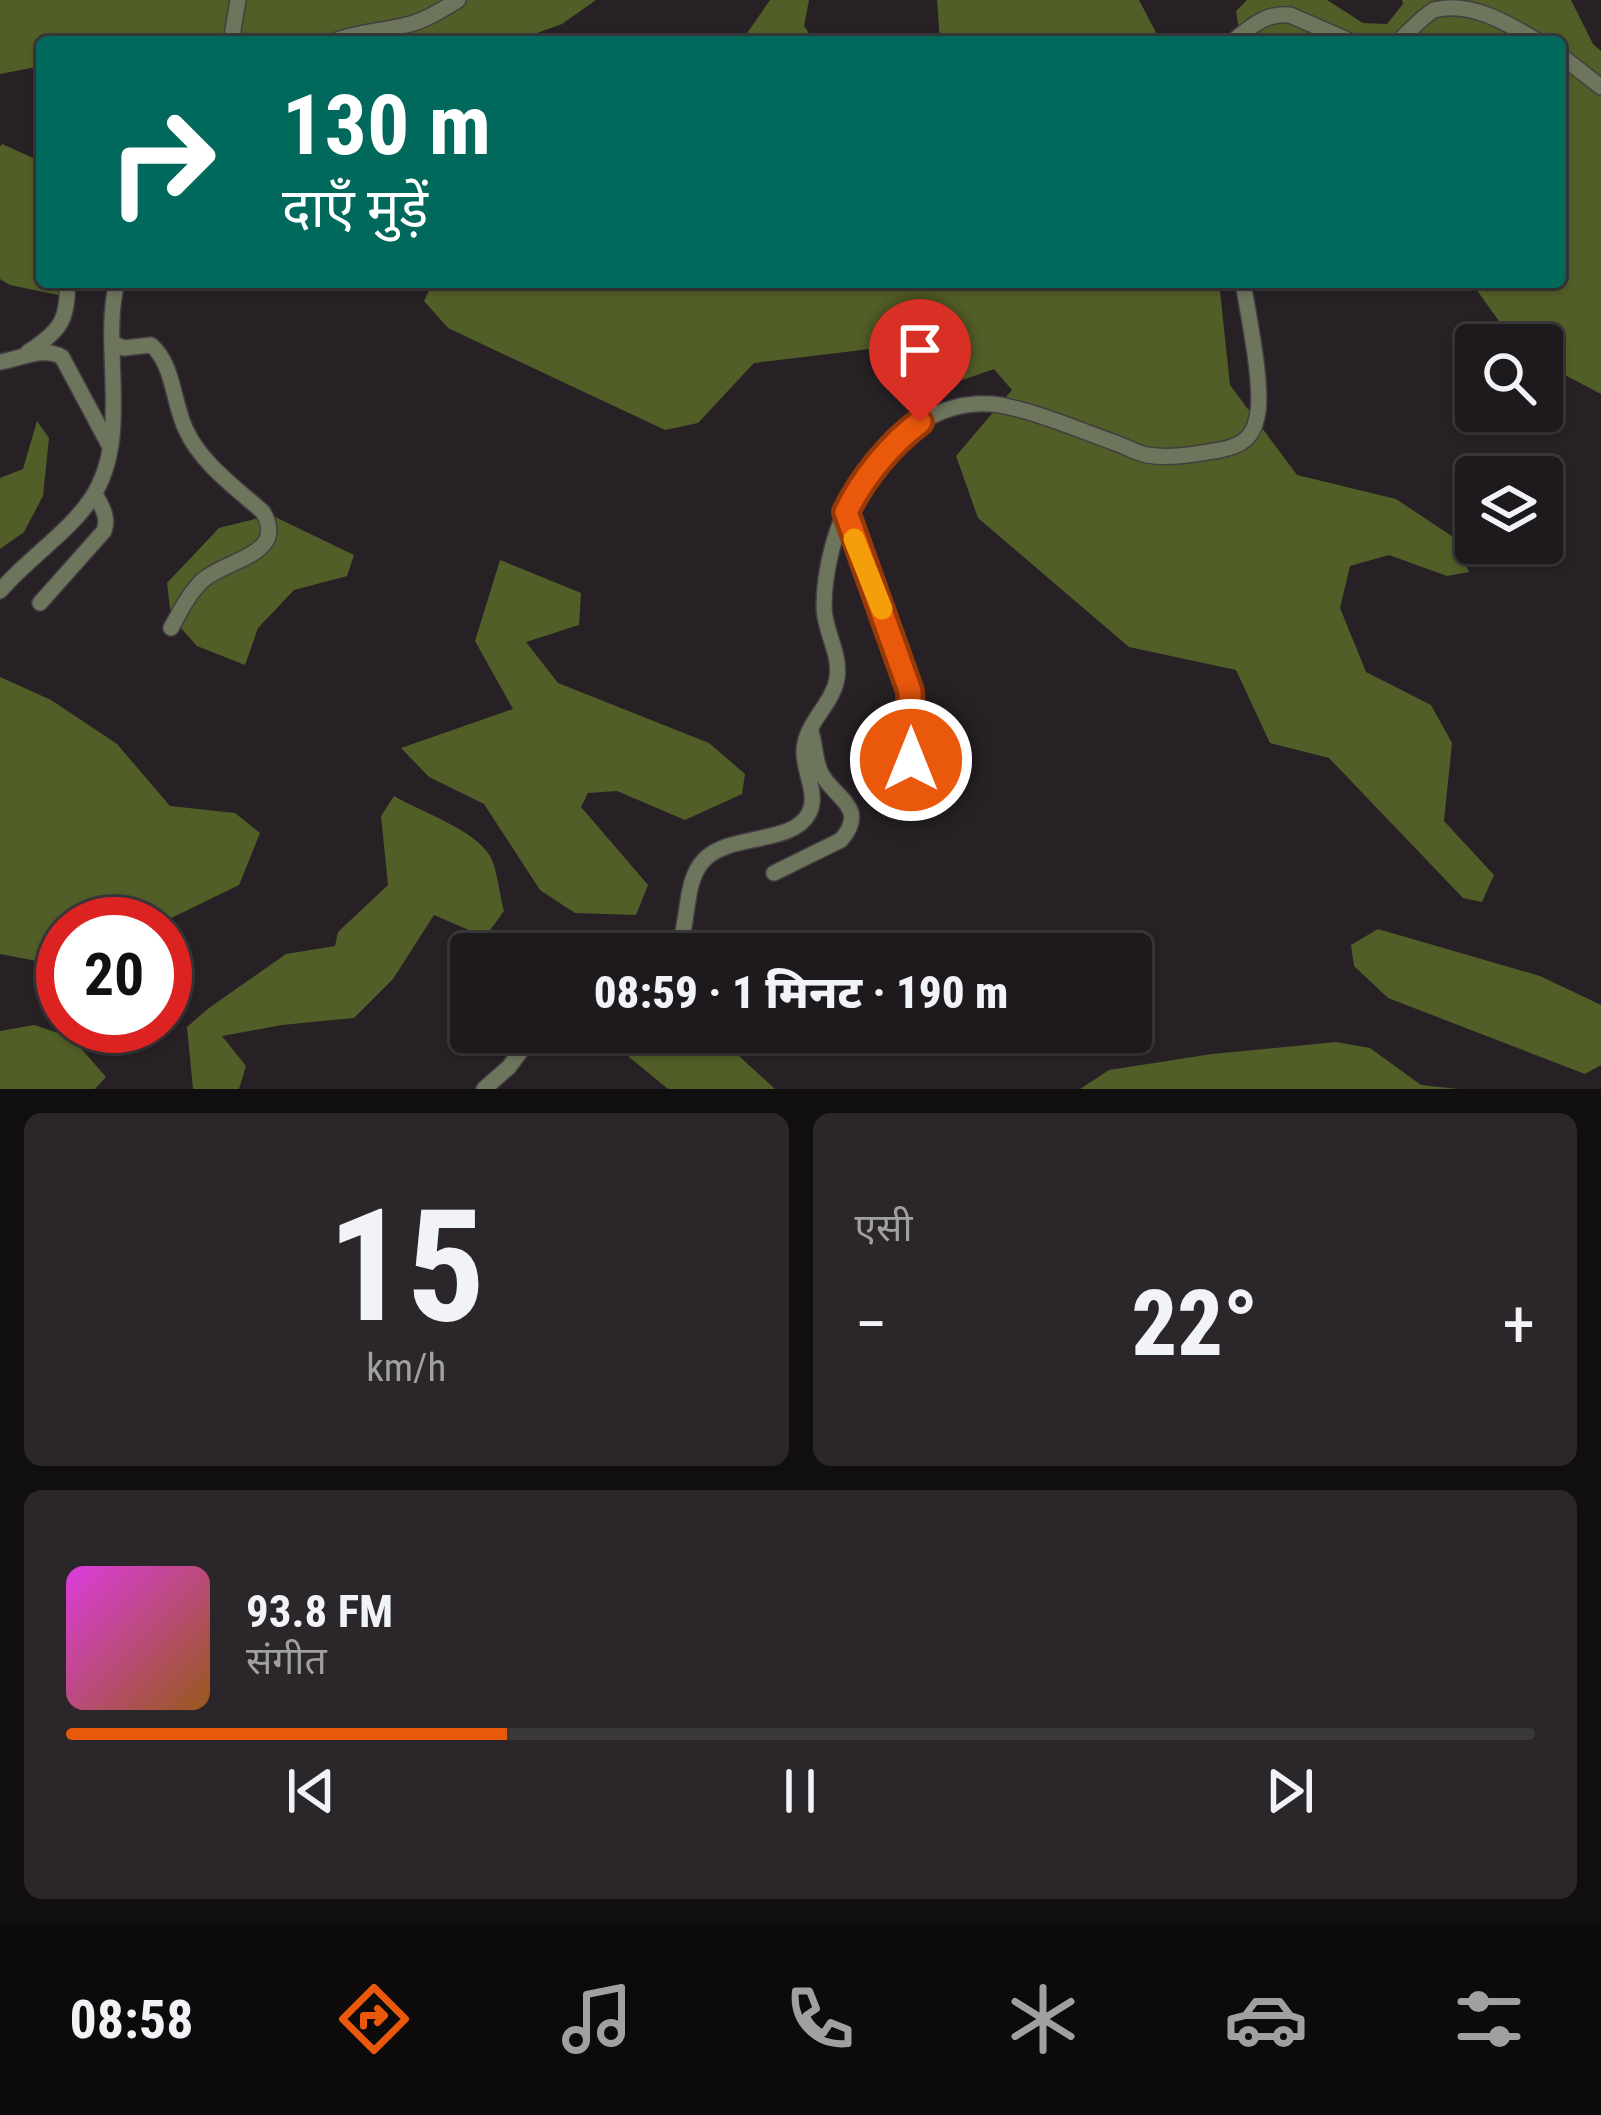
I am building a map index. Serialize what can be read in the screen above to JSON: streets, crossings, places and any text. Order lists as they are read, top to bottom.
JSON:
{
  "page": {
    "turn": ["130 m", "दाएँ मुड़ें"],
    "limit": "20",
    "trip": "08:59 · 1 मिनट · 190 m",
    "tile": [
      ["15", "km/h"],
      "एसी"
    ],
    "heat": ["−", "22°", "+"],
    "song": ["93.8 FM", "संगीत"],
    "tabs": "08:58"
  }
}
